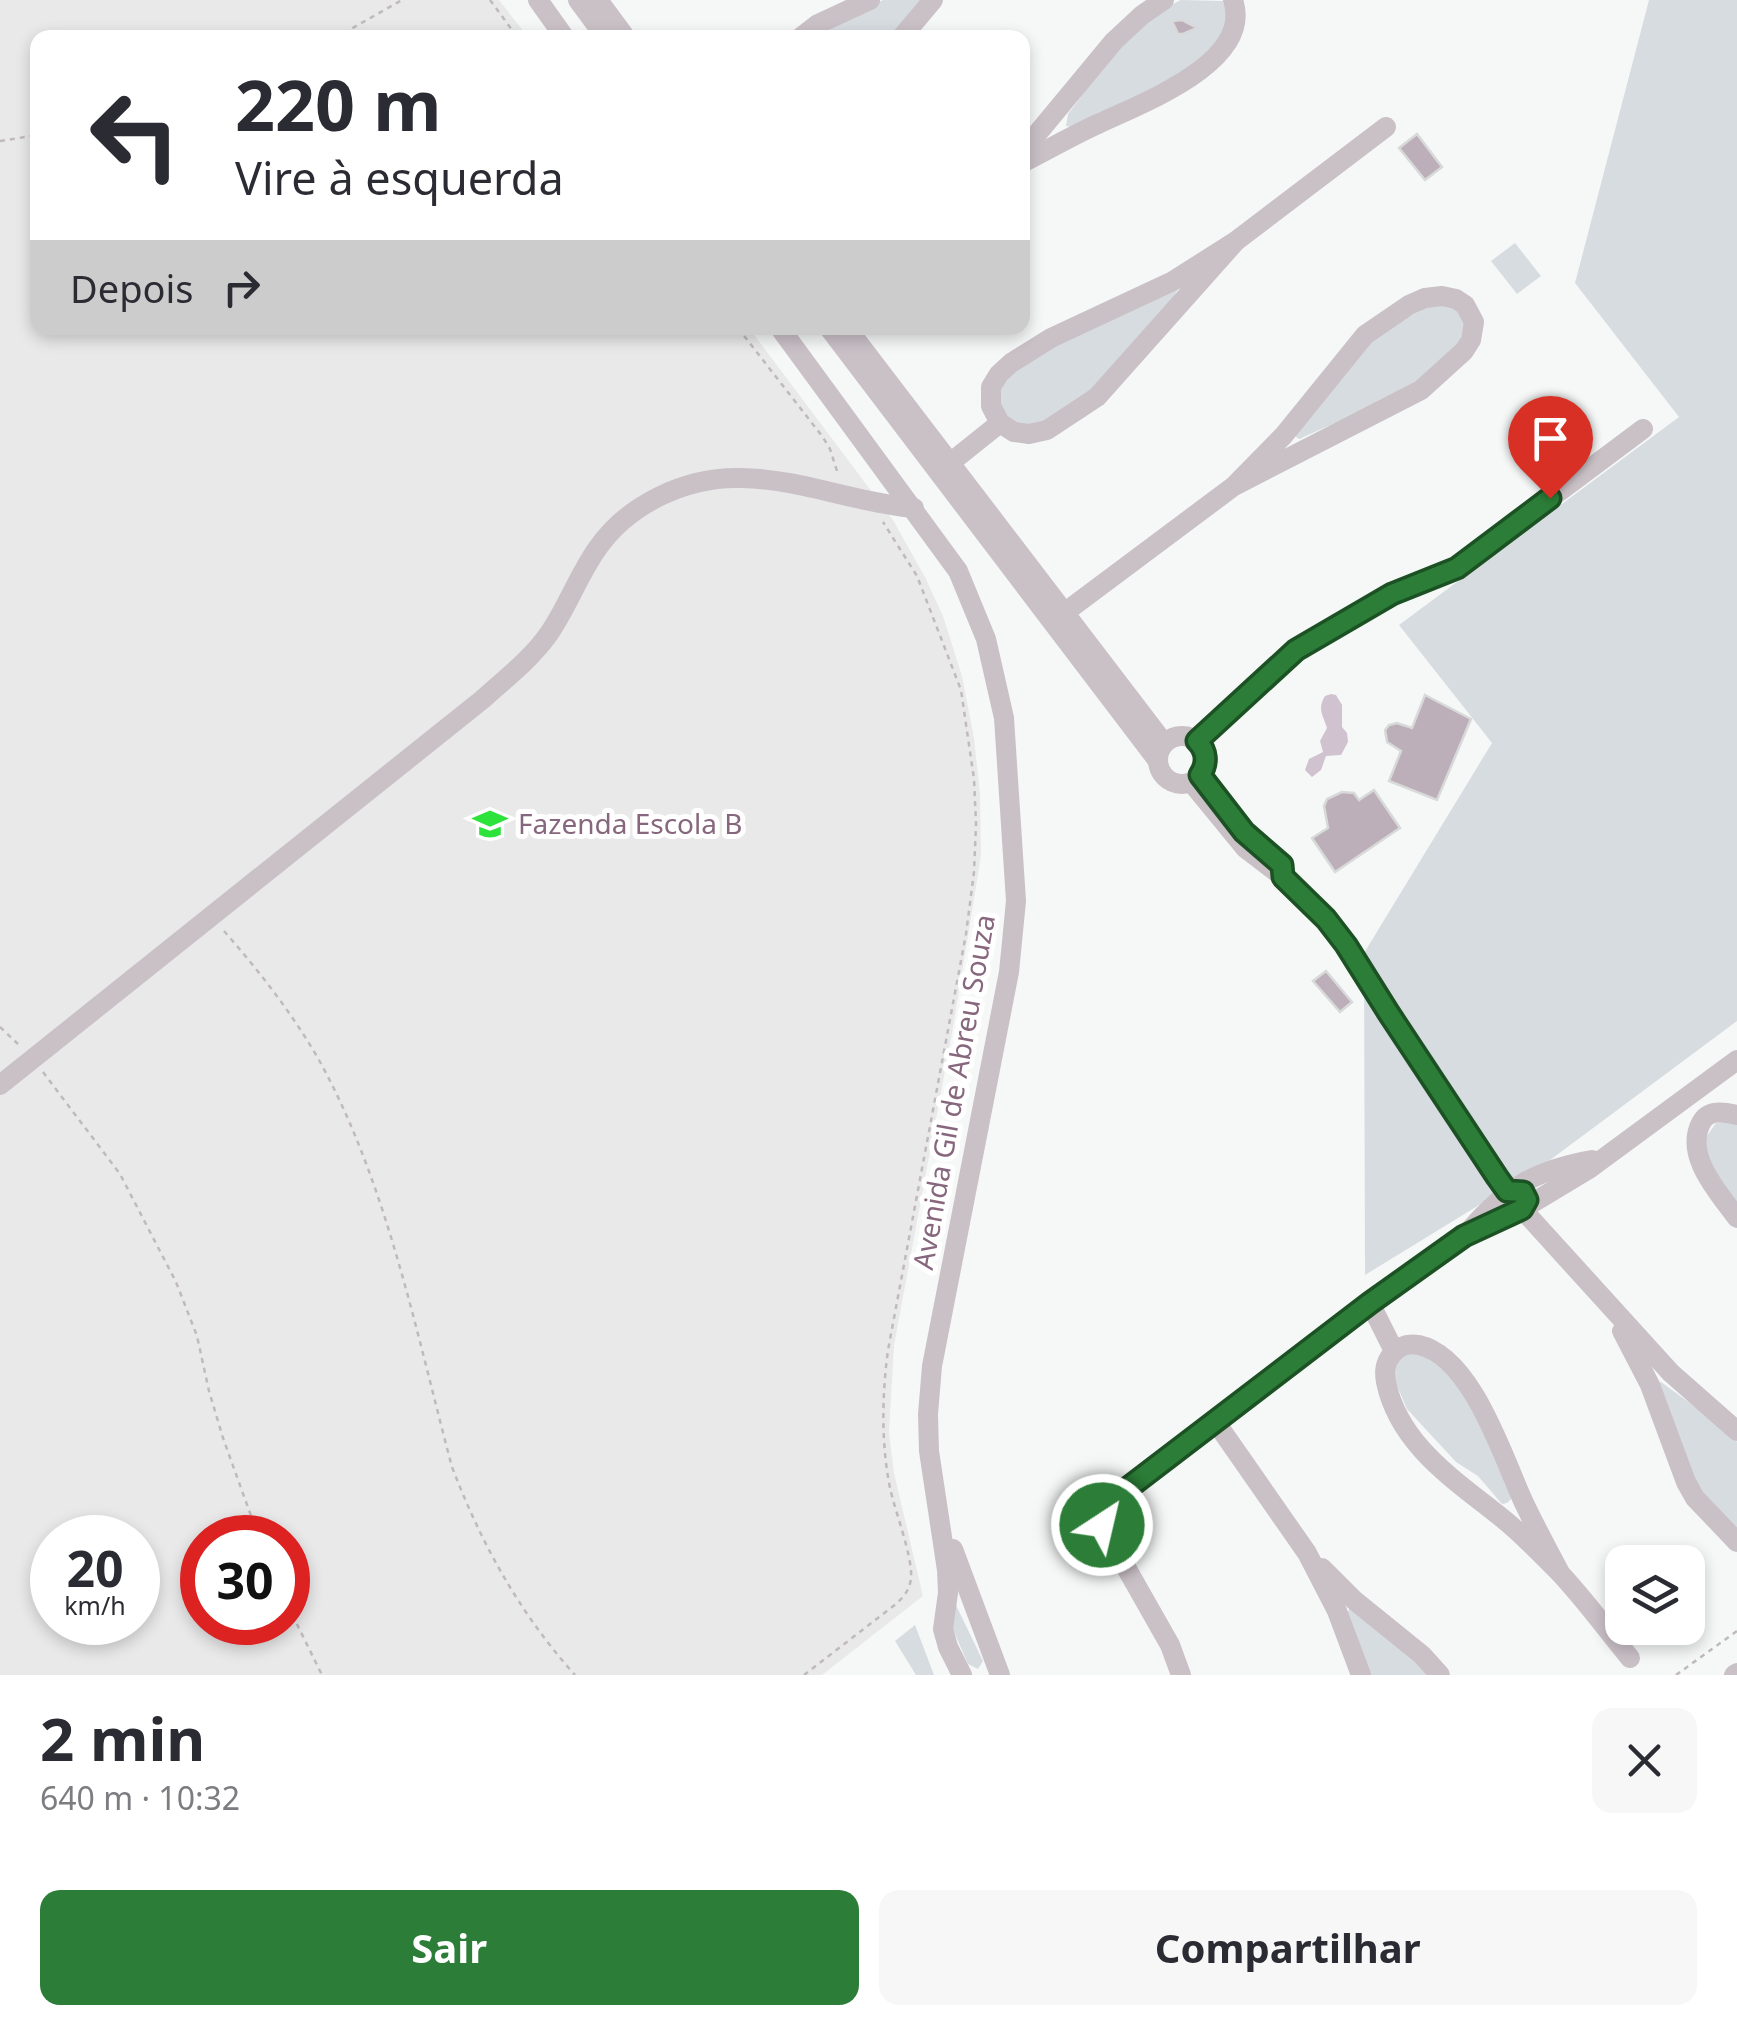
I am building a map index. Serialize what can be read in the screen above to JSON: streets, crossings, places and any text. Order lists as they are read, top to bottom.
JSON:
{
  "streets": {
    "street": ["Avenida Gil de Abreu Souza"]
  },
  "places": {
    "school or university": ["Fazenda Escola B"]
  },
  "page": {
    "turn": ["220 m", "Vire à esquerda"],
    "then": "Depois",
    "speed": "20 km/h",
    "limit": "30",
    "heading": ["2 min", "640 m · 10:32"],
    "buttons": ["Sair", "Compartilhar"]
  }
}
